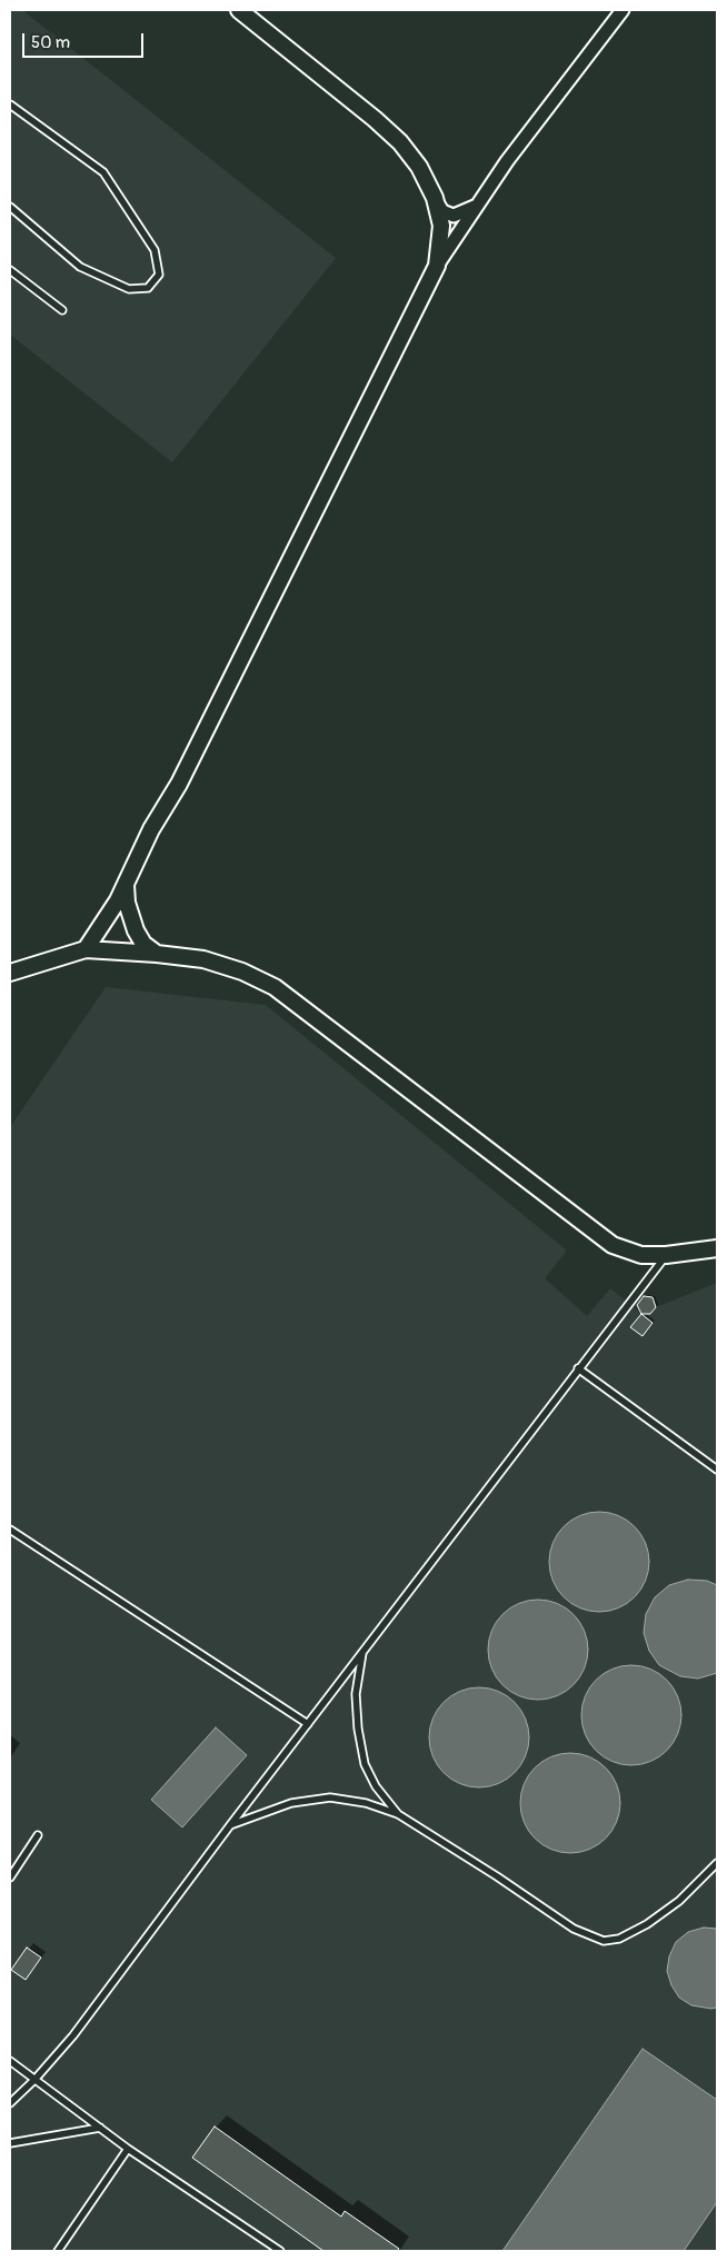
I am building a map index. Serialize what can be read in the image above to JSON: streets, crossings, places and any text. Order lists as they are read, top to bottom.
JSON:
{
  "scale_bar": "50 m"
}
